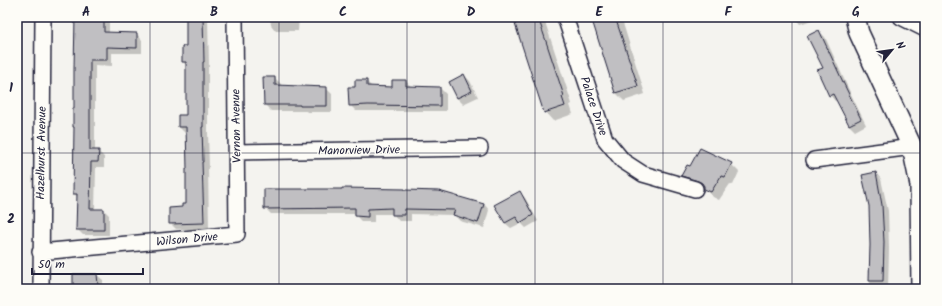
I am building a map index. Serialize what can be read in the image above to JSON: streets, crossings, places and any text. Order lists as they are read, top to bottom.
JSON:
{
  "streets": {
    "street": [
      "Palace Drive",
      "Vernon Avenue",
      "Manorview Drive",
      "Hazelhurst Avenue",
      "Wilson Drive"
    ]
  },
  "crossings": [
    ["Vernon Avenue", "Manorview Drive"],
    ["Vernon Avenue", "Wilson Drive"],
    ["Hazelhurst Avenue", "Wilson Drive"]
  ],
  "scale_bar": "50 m",
  "north": "top right",
  "grid": {
    "columns": [
      "A",
      "B",
      "C",
      "D",
      "E",
      "F",
      "G"
    ],
    "rows": ["1", "2"]
  }
}
